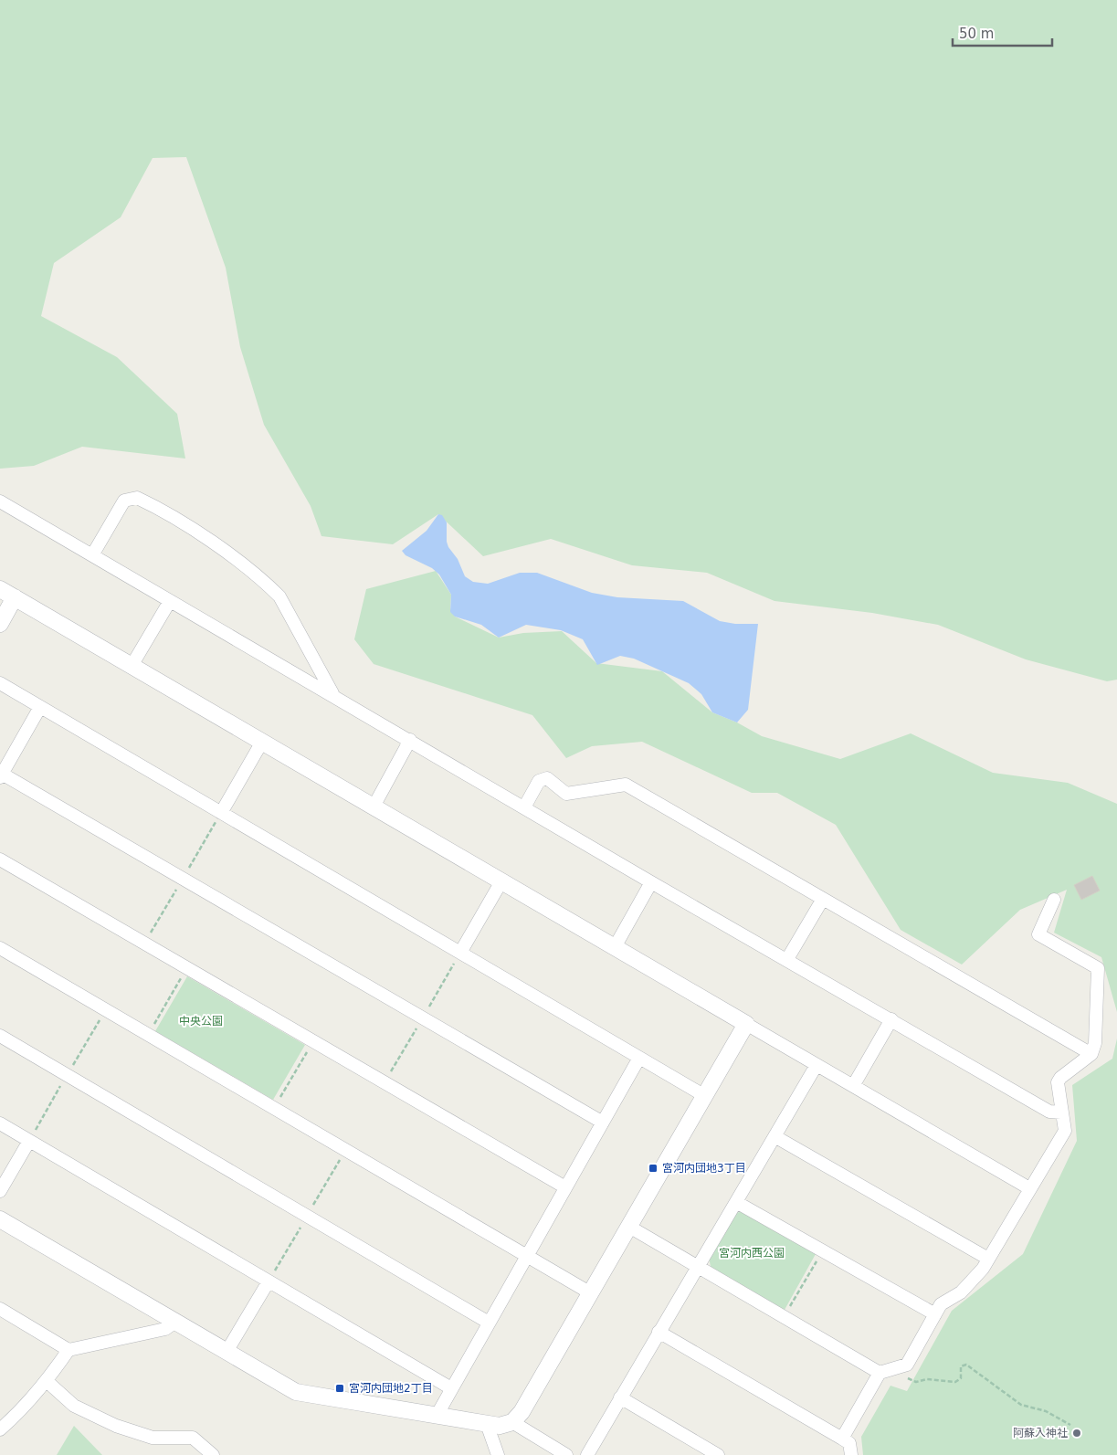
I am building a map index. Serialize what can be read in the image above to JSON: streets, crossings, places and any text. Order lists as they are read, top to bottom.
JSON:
{
  "parks": ["中央公園", "宮河内西公園"],
  "places": {
    "transit": ["宮河内団地3丁目", "宮河内団地2丁目"],
    "other": ["阿蘇入神社"]
  },
  "scale_bar": "50 m"
}
